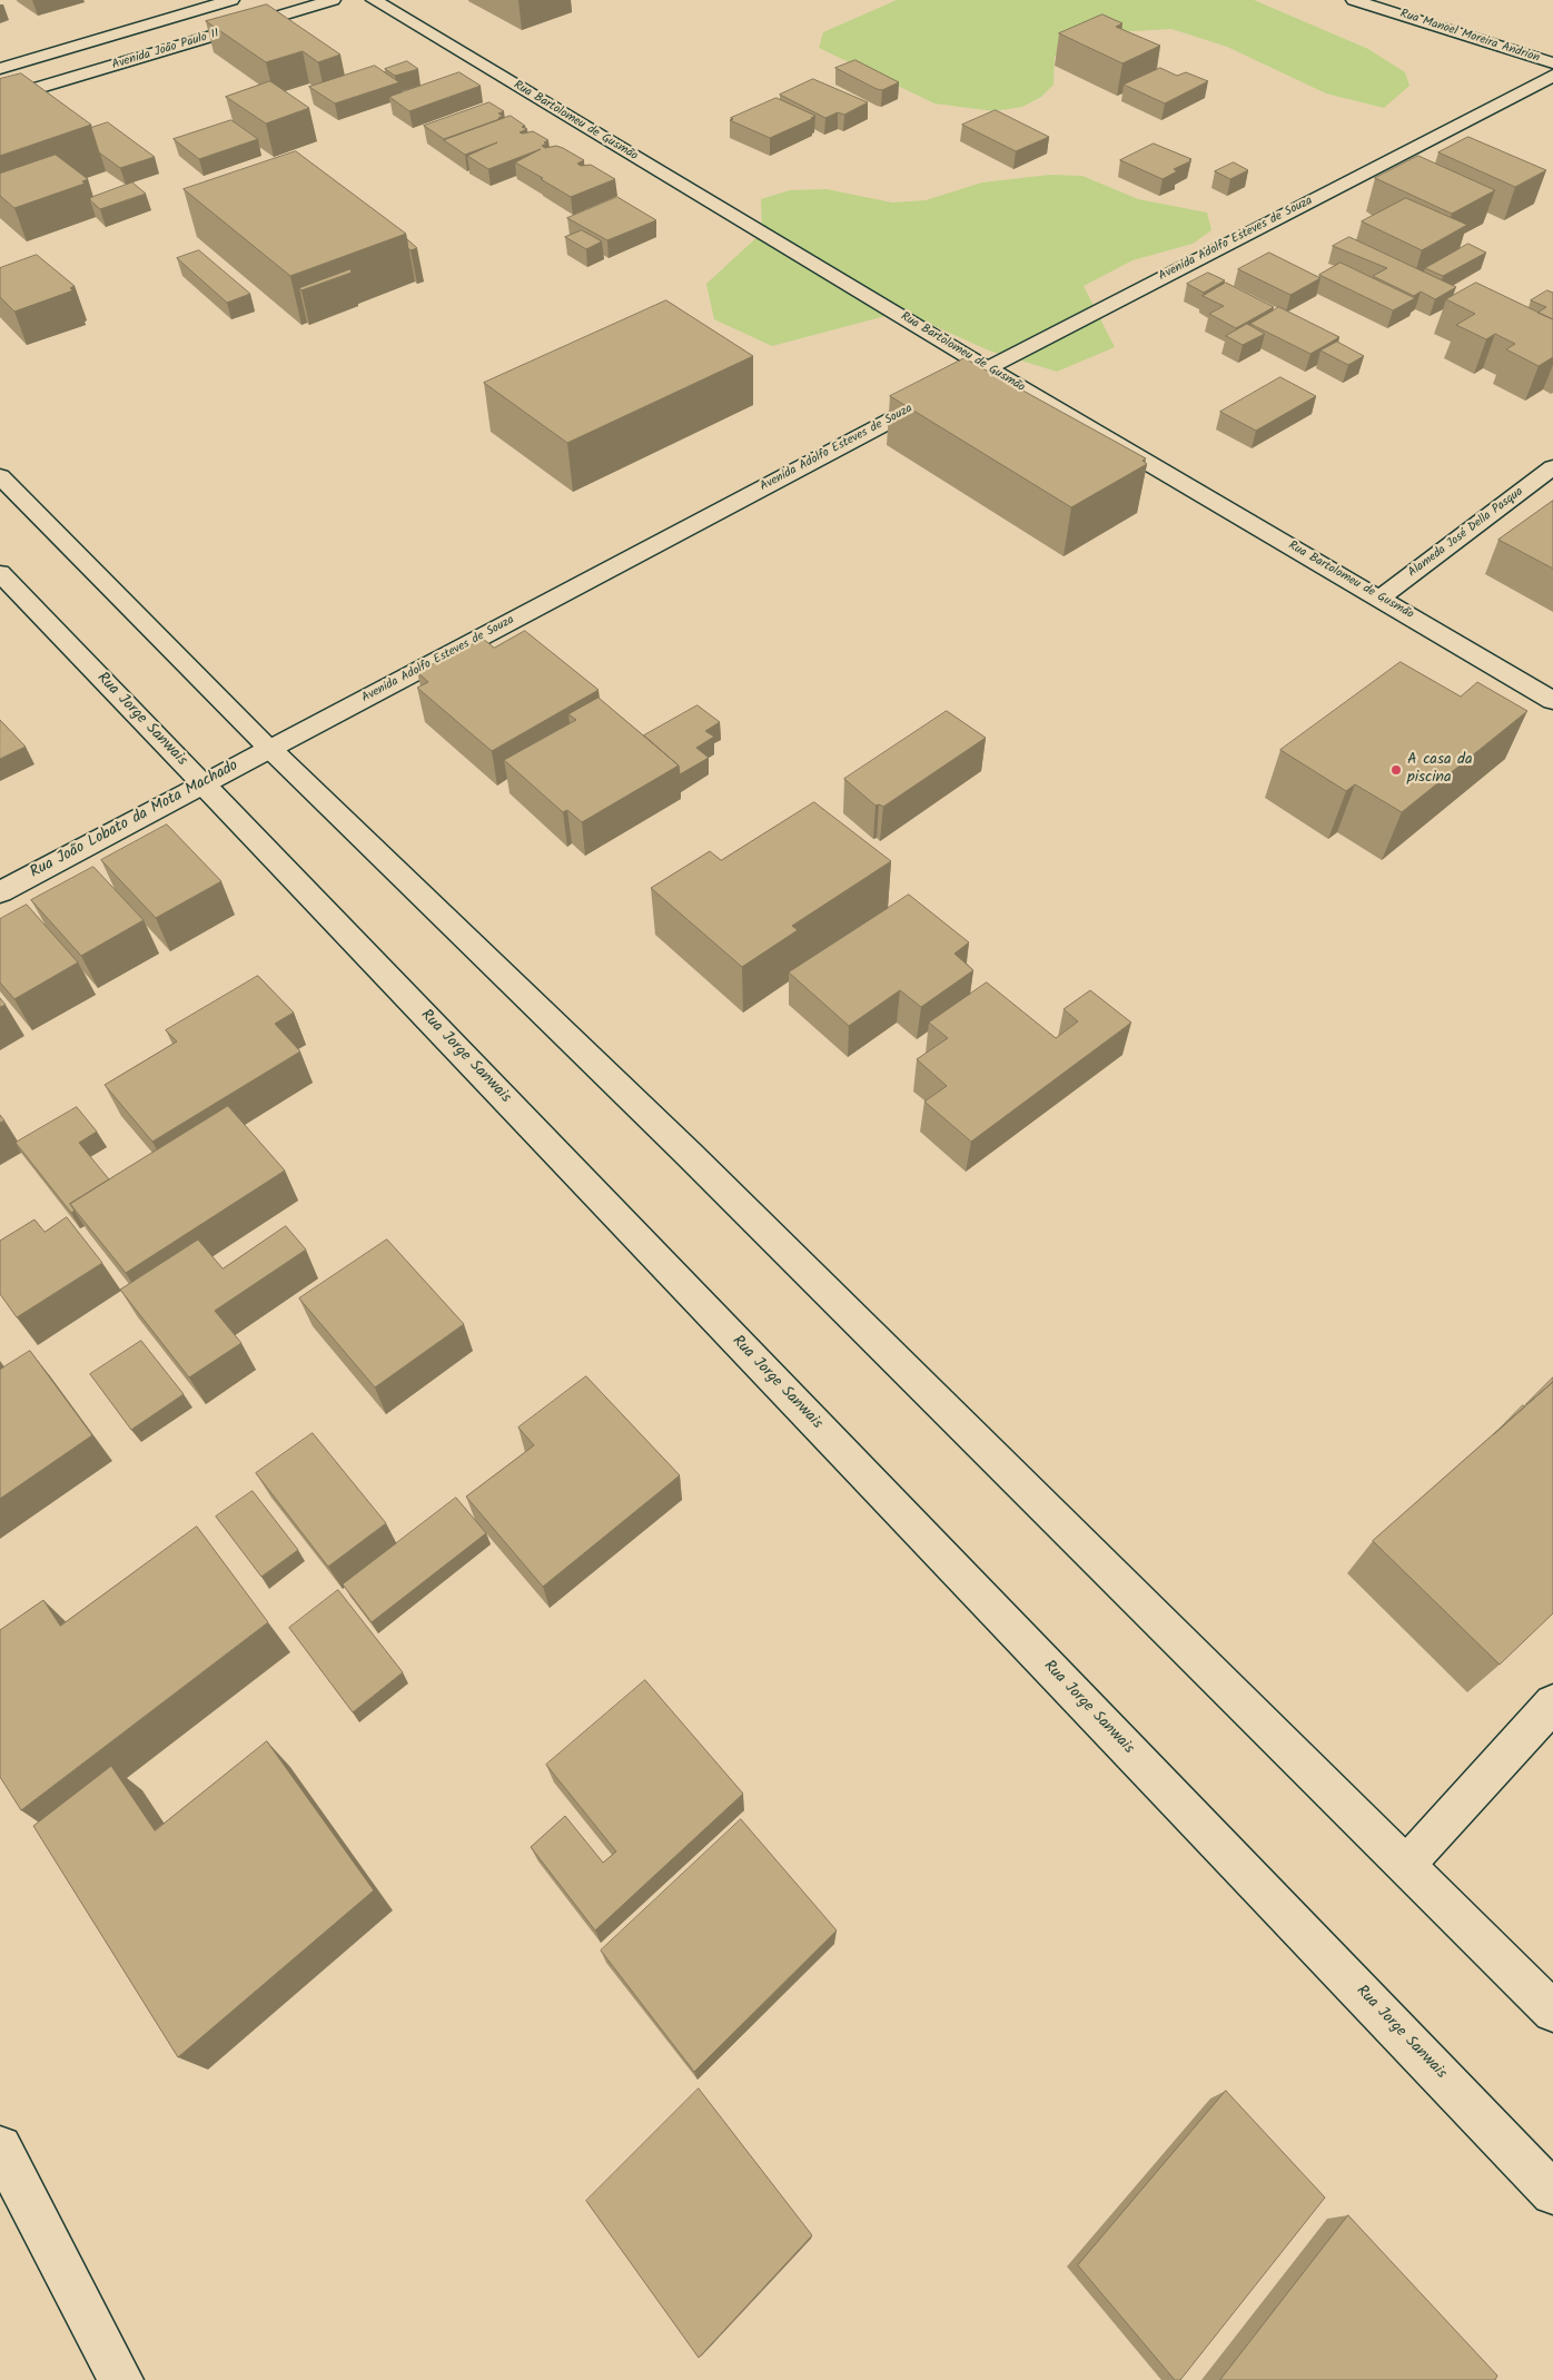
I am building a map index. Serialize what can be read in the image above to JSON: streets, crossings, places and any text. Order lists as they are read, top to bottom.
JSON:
{
  "streets": {
    "street": [
      "Rua Manoel Moreira Andrion",
      "Avenida João Paulo II",
      "Rua Bartolomeu de Gusmão",
      "Avenida Adolfo Esteves de Souza",
      "Alameda José Della Pasqua",
      "Rua Jorge Sanwais",
      "Rua João Lobato da Mota Machado"
    ]
  },
  "crossings": [
    ["Rua Bartolomeu de Gusmão", "Avenida Adolfo Esteves de Souza"],
    ["Rua Bartolomeu de Gusmão", "Alameda José Della Pasqua"],
    ["Avenida Adolfo Esteves de Souza", "Rua João Lobato da Mota Machado"],
    ["Rua Jorge Sanwais", "Rua João Lobato da Mota Machado"]
  ],
  "places": ["A casa da piscina"]
}
